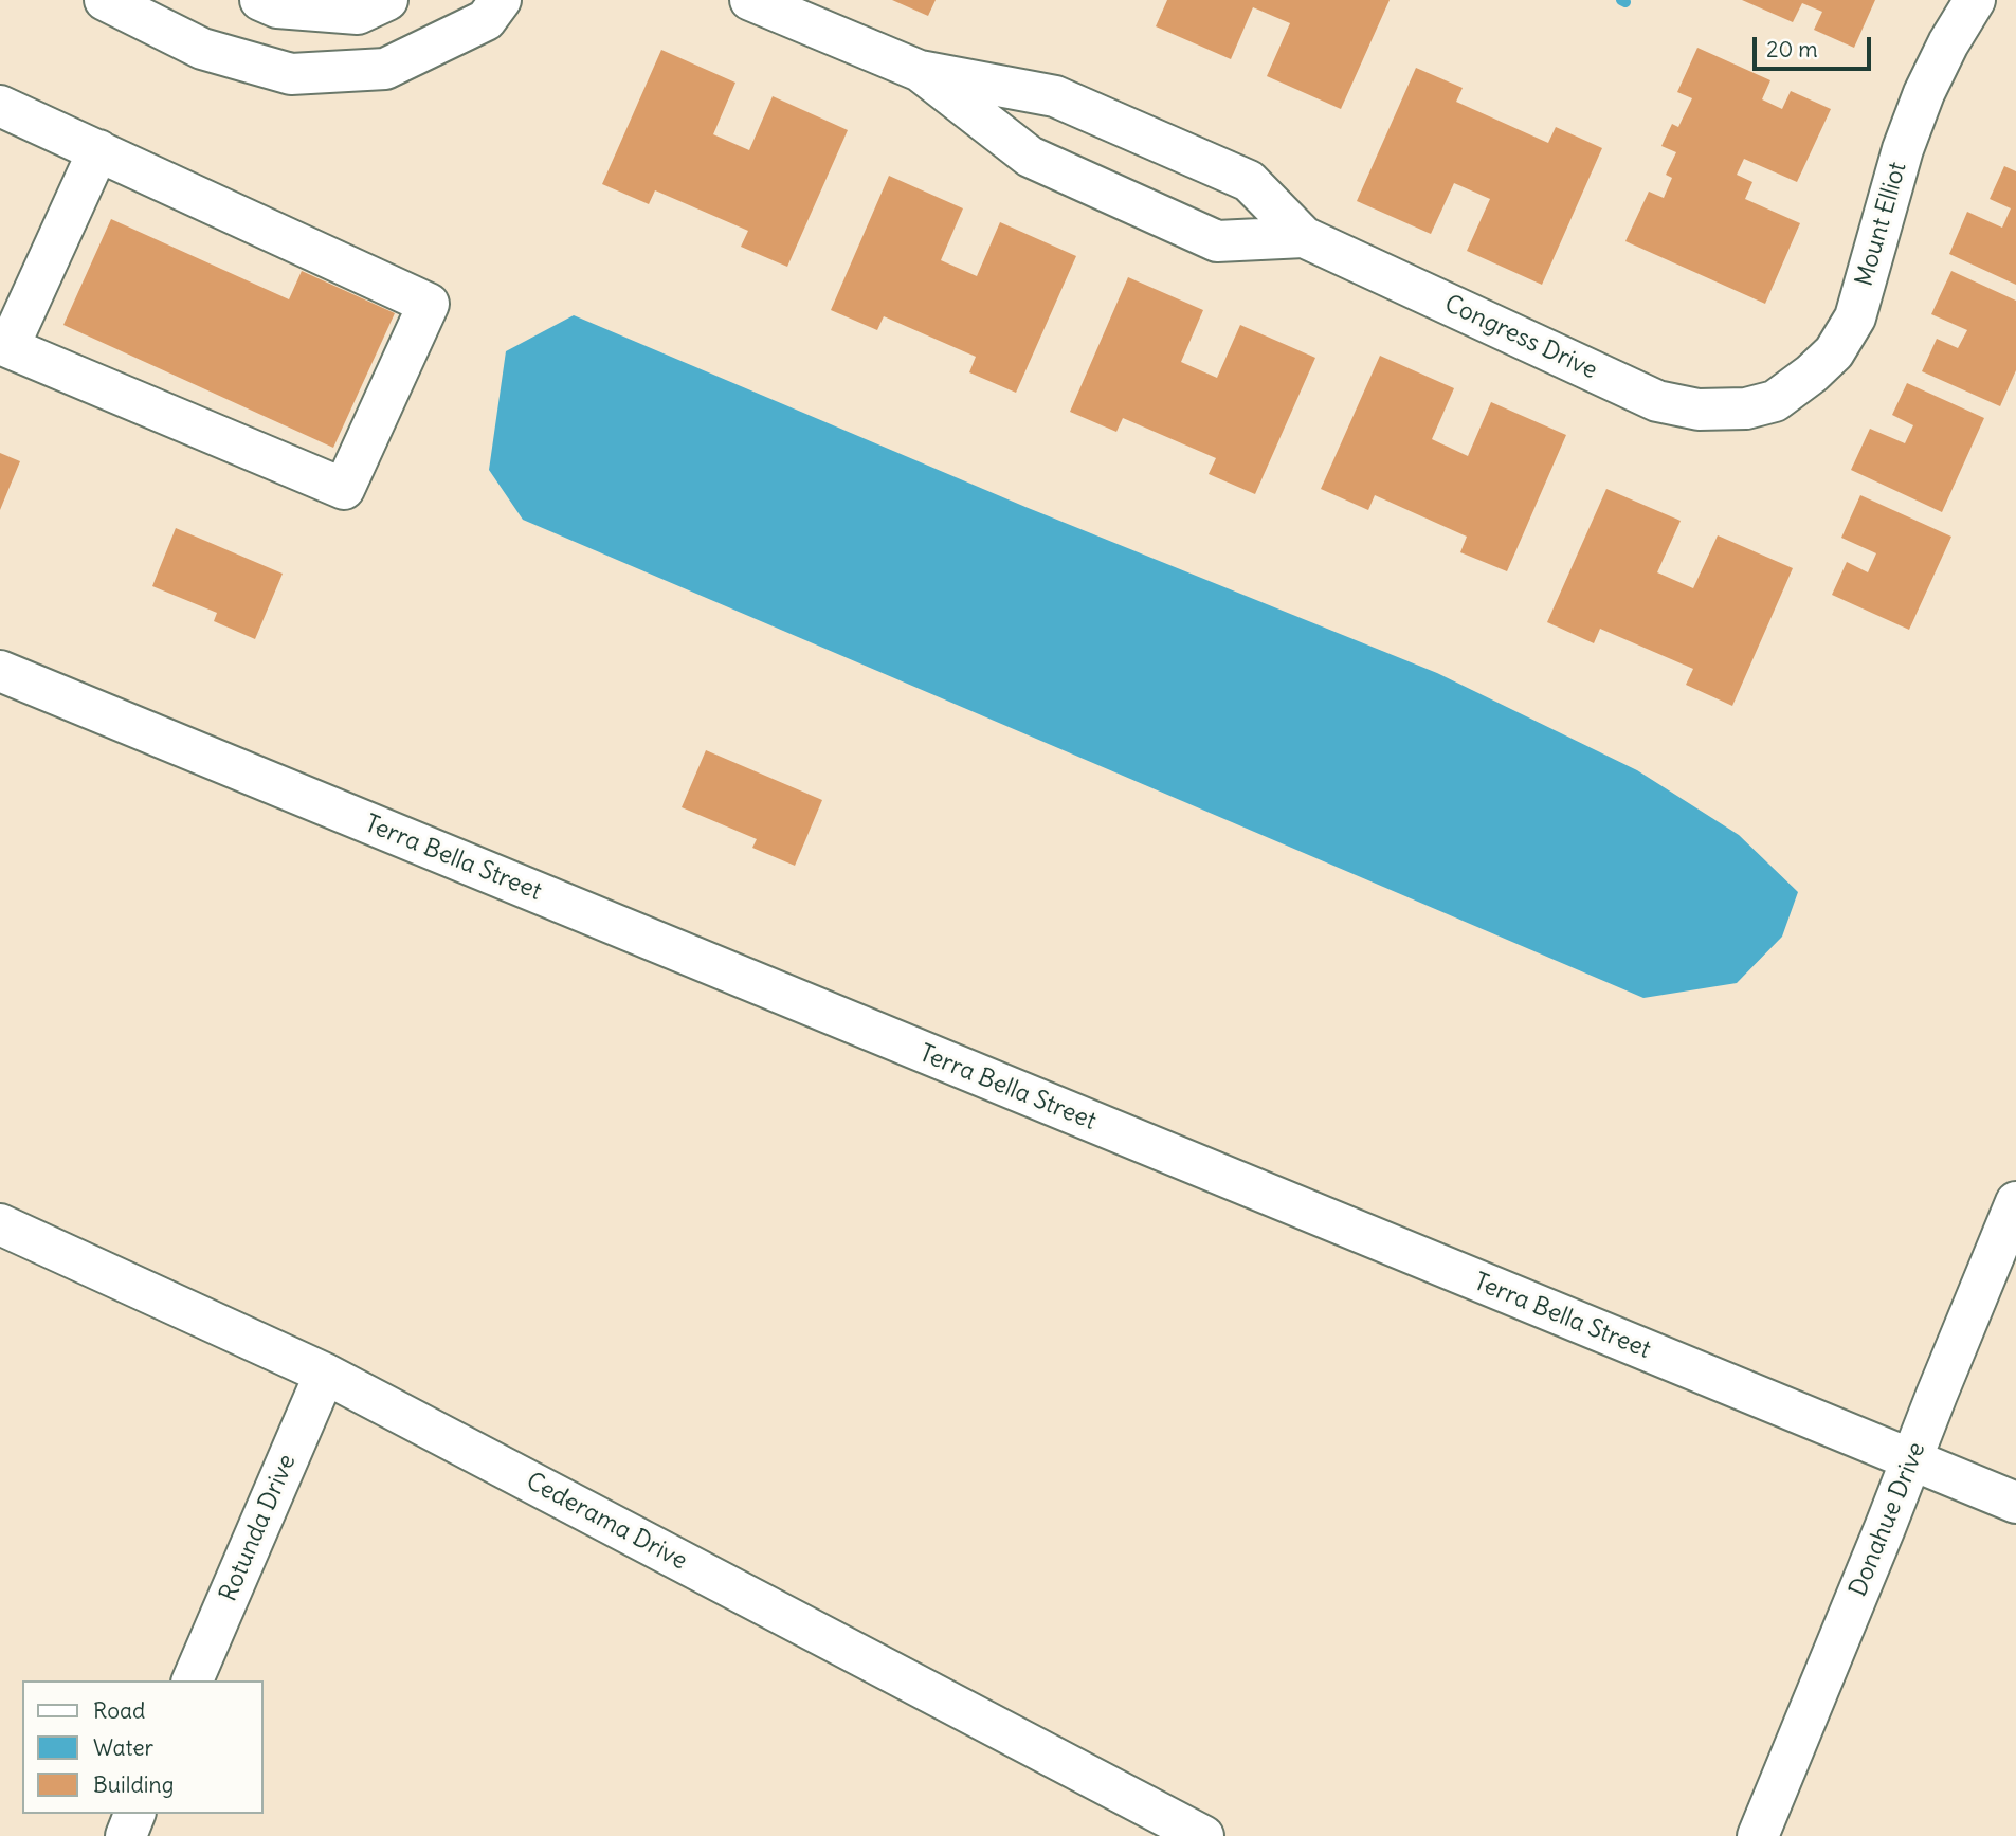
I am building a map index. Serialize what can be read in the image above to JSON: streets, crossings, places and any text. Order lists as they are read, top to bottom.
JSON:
{
  "streets": {
    "street": [
      "Mount Elliot",
      "Congress Drive",
      "Terra Bella Street",
      "Donahue Drive",
      "Cederama Drive",
      "Rotunda Drive"
    ]
  },
  "crossings": [
    ["Mount Elliot", "Congress Drive"],
    ["Terra Bella Street", "Donahue Drive"],
    ["Cederama Drive", "Rotunda Drive"]
  ],
  "legend": ["Road", "Water", "Building"],
  "scale_bar": "20 m"
}
